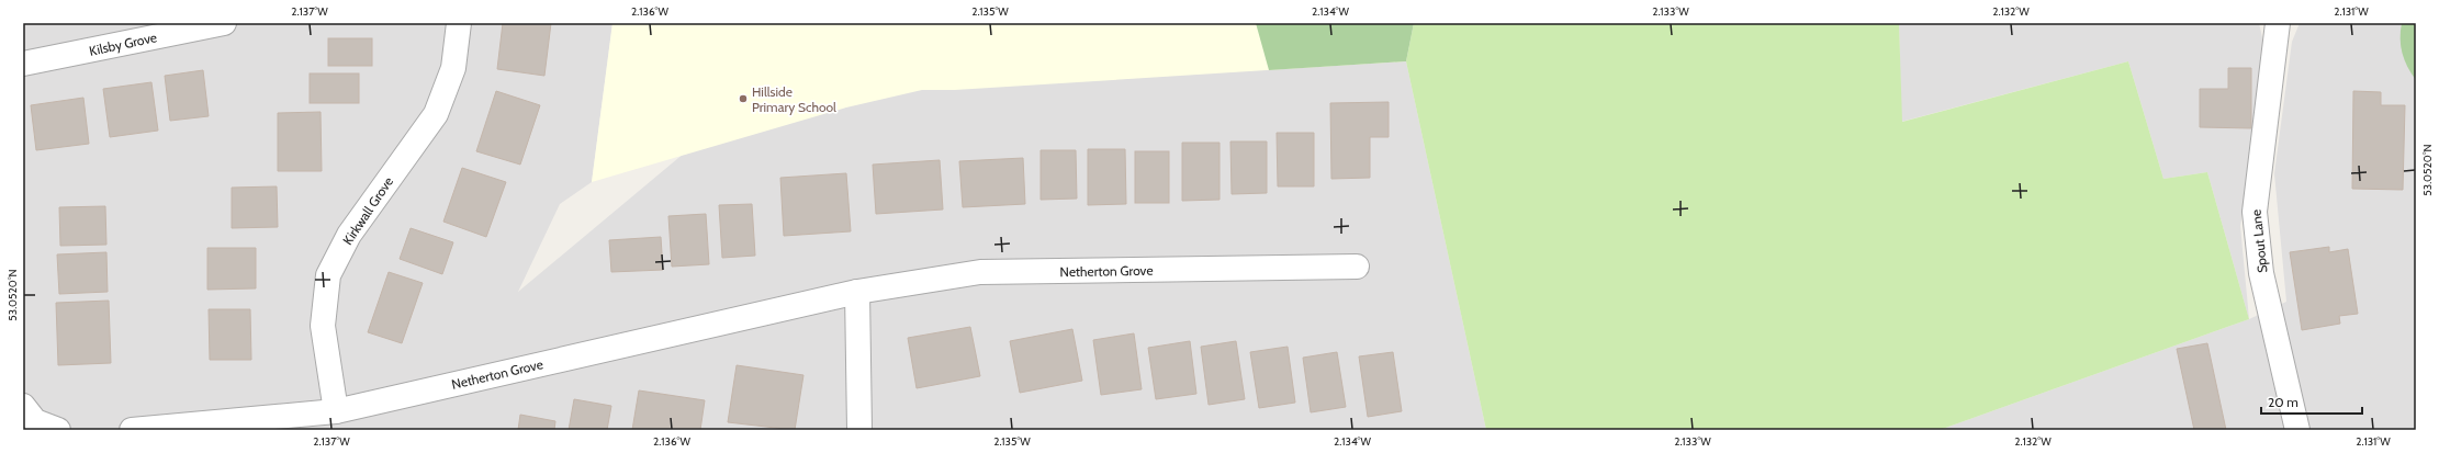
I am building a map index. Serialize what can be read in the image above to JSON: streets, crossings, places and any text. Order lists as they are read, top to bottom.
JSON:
{
  "streets": {
    "street": [
      "Kilsby Grove",
      "Kirkwall Grove",
      "Spout Lane",
      "Netherton Grove"
    ]
  },
  "crossings": [
    ["Kirkwall Grove", "Netherton Grove"]
  ],
  "places": ["Hillside Primary School"],
  "scale_bar": "20 m",
  "coordinates": [
    "2.137°W",
    "2.136°W",
    "2.135°W",
    "2.134°W",
    "2.133°W",
    "2.132°W",
    "2.131°W",
    "53.0520°N"
  ]
}
